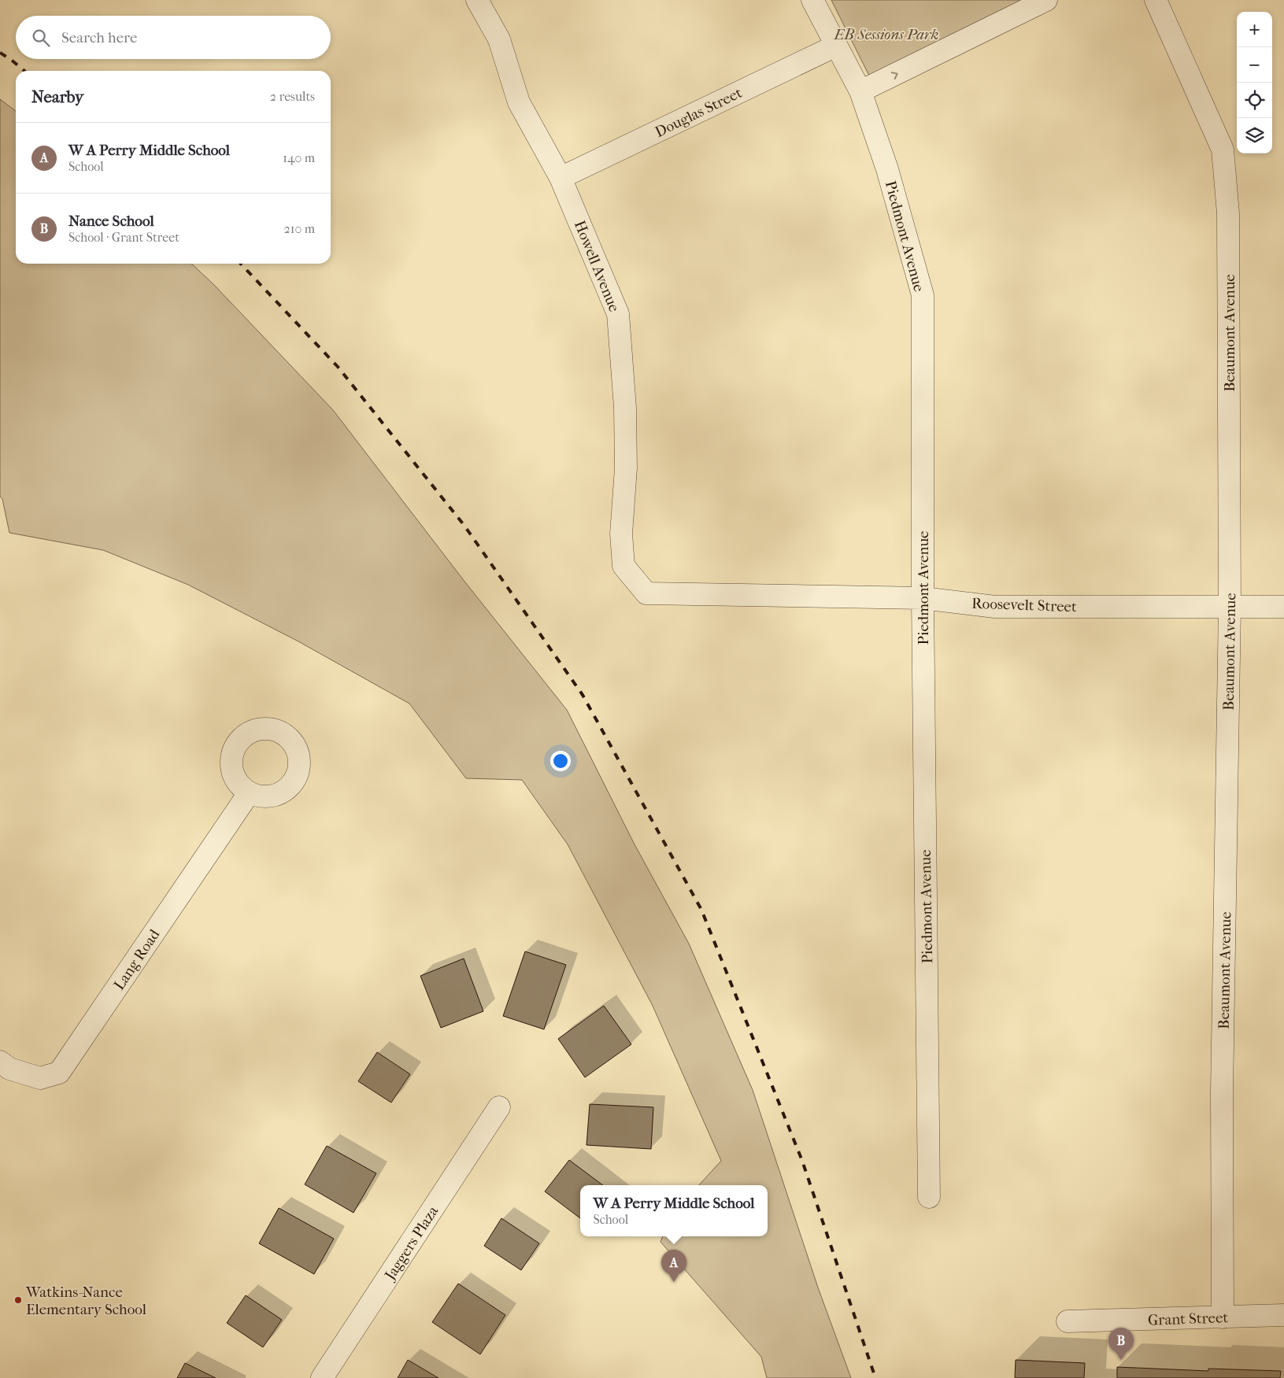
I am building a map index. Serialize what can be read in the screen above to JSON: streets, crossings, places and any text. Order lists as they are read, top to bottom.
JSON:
{
  "streets": {
    "street": [
      "Douglas Street",
      "Piedmont Avenue",
      "Howell Avenue",
      "Beaumont Avenue",
      "Roosevelt Street",
      "Lang Road",
      "Jaggers Plaza",
      "Grant Street"
    ]
  },
  "crossings": [
    ["Douglas Street", "Piedmont Avenue"],
    ["Douglas Street", "Howell Avenue"],
    ["Piedmont Avenue", "Roosevelt Street"],
    ["Howell Avenue", "Roosevelt Street"],
    ["Beaumont Avenue", "Roosevelt Street"],
    ["Beaumont Avenue", "Grant Street"]
  ],
  "parks": ["EB Sessions Park"],
  "places": ["Watkins-Nance Elementary School"],
  "page": {
    "map_buttons": ["+", "−"],
    "search": "Search here",
    "heading": ["Nearby", "2 results"],
    "list": [
      {
        "mark": "A",
        "name": "W A Perry Middle School",
        "note": "School",
        "value": "140 m"
      },
      {
        "mark": "B",
        "name": "Nance School",
        "note": "School · Grant Street",
        "value": "210 m"
      }
    ],
    "popup": ["W A Perry Middle School", "School"],
    "pins": ["A", "B"]
  }
}
